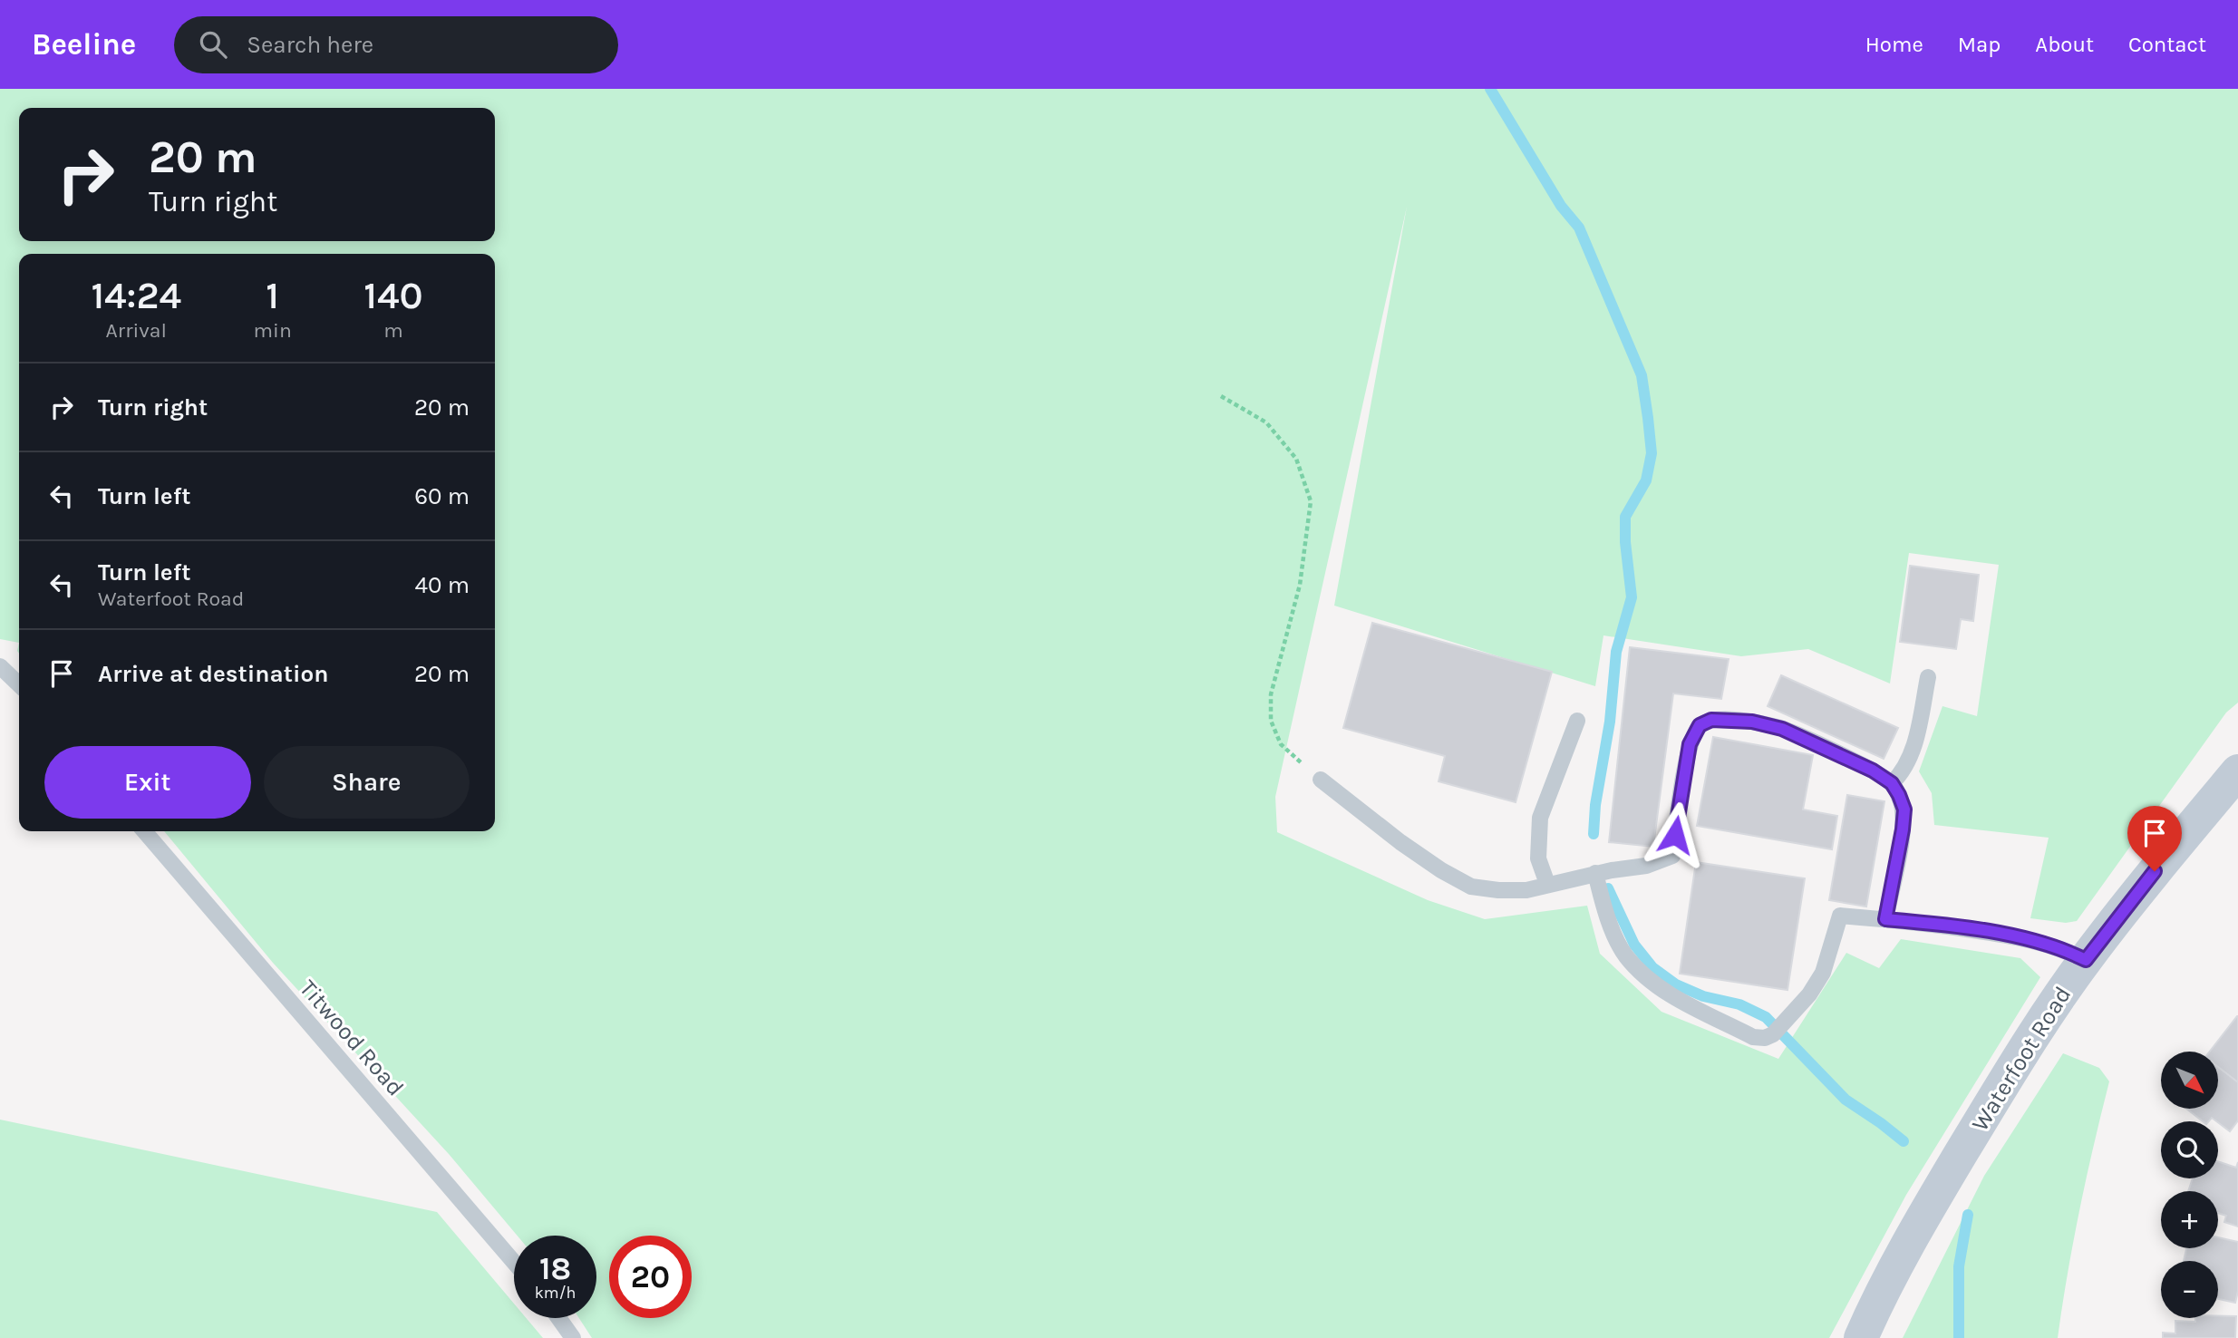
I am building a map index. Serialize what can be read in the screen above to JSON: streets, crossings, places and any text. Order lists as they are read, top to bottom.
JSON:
{
  "streets": {
    "street": ["Waterfoot Road"],
    "lane": ["Titwood Road"]
  },
  "north": "bottom right",
  "page": {
    "header": "Beeline",
    "search": "Search here",
    "nav": [
      "Home",
      "Map",
      "About",
      "Contact"
    ],
    "turn": ["20 m", "Turn right"],
    "eta": [
      "14:24",
      "Arrival",
      "1",
      "min",
      "140",
      "m"
    ],
    "list": [
      {
        "name": "Turn right",
        "value": "20 m"
      },
      {
        "name": "Turn left",
        "value": "60 m"
      },
      {
        "name": "Turn left",
        "note": "Waterfoot Road",
        "value": "40 m"
      },
      {
        "name": "Arrive at destination",
        "value": "20 m"
      }
    ],
    "buttons": ["Exit", "Share"],
    "map_buttons": ["+", "−"],
    "speed": "18 km/h",
    "limit": "20"
  }
}
